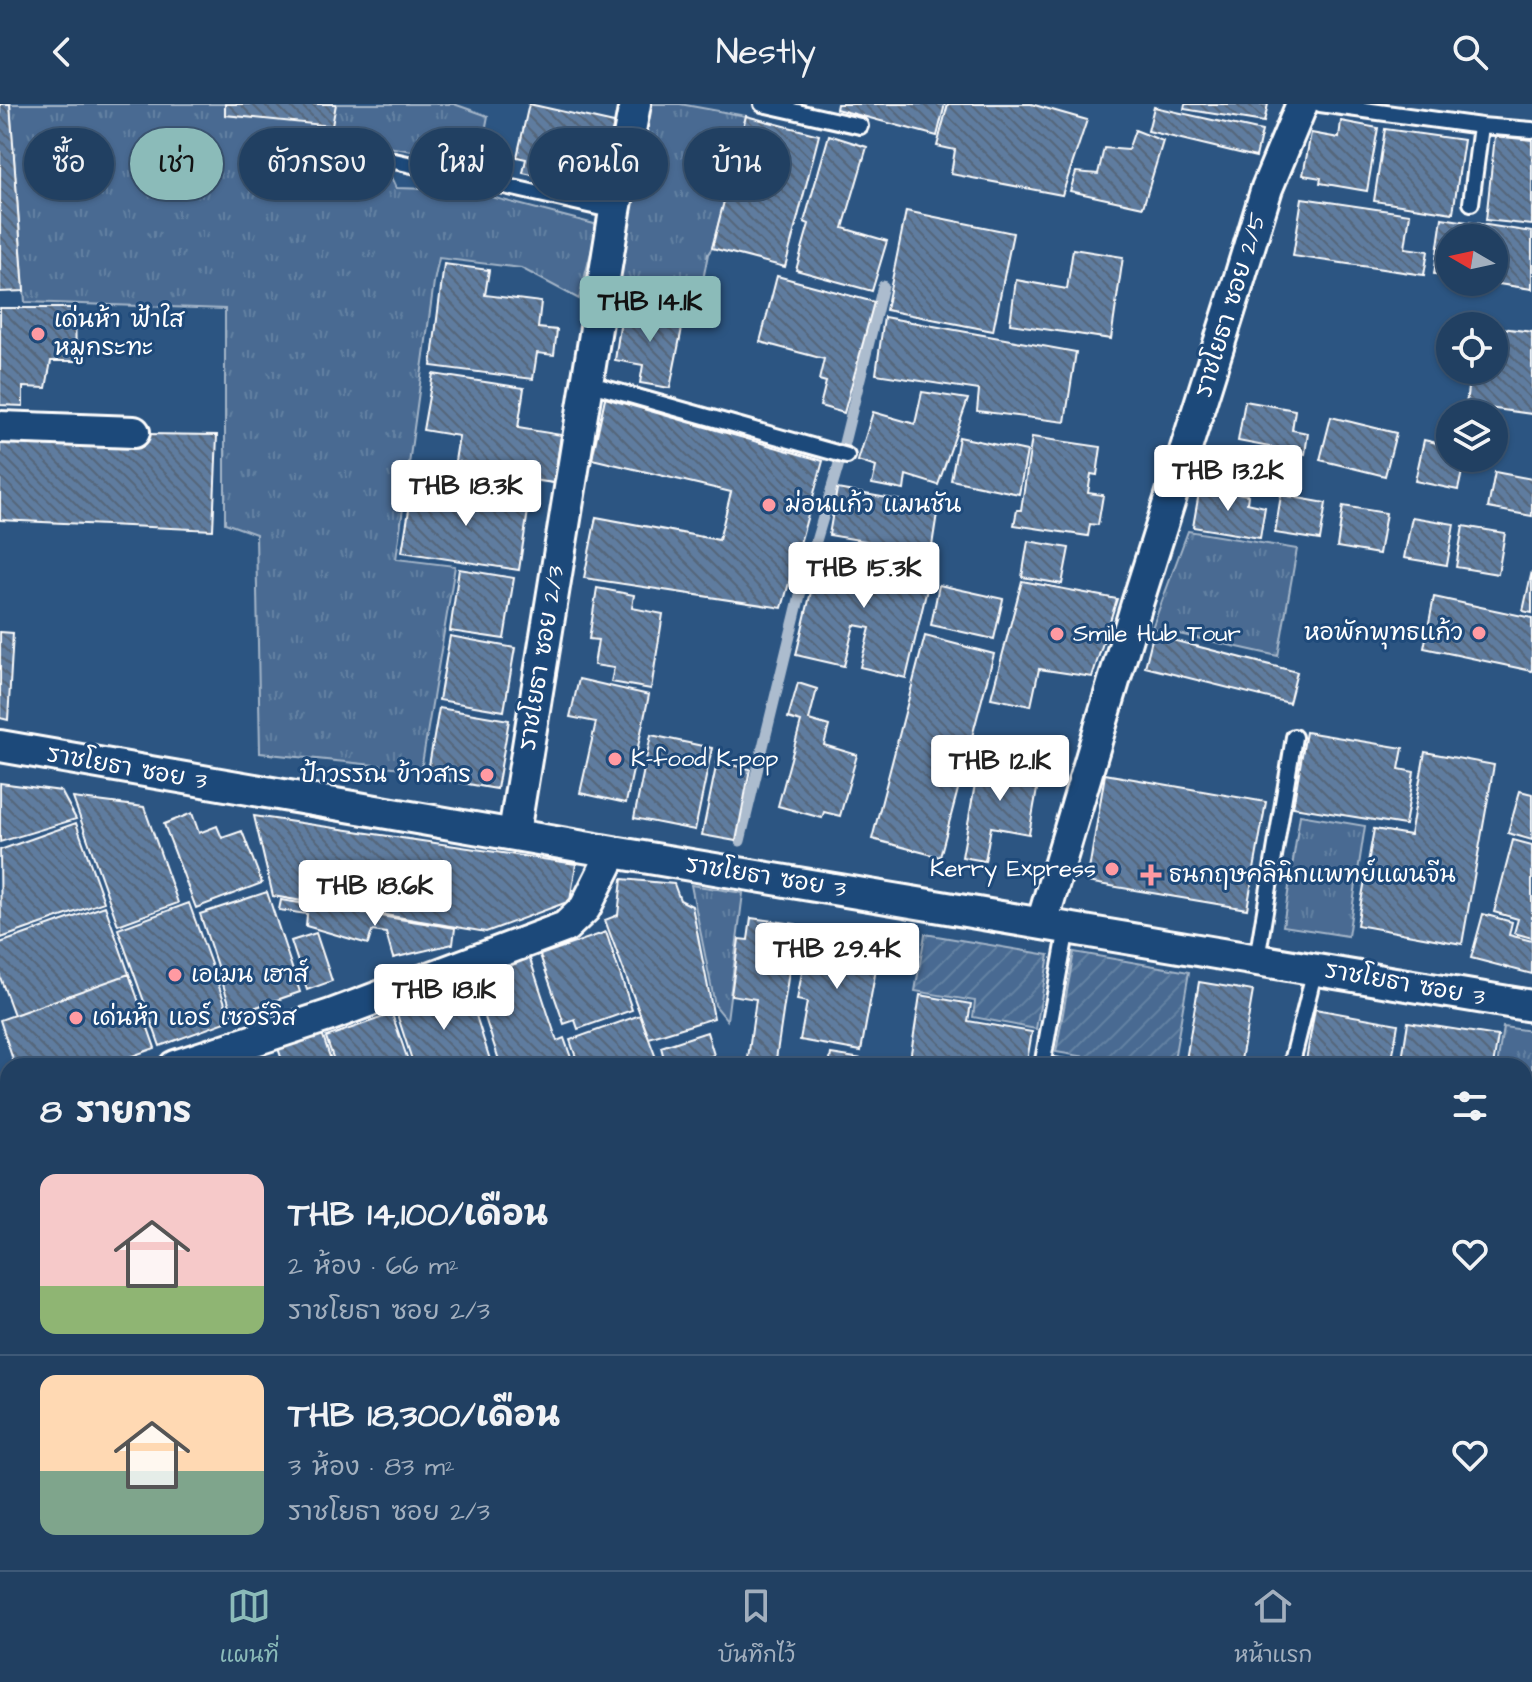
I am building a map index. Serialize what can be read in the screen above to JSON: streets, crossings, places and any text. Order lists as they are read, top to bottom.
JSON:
{
  "streets": {
    "street": ["ราชโยธา ซอย 2/5", "ราชโยธา ซอย 2/3", "ราชโยธา ซอย 3"]
  },
  "crossings": [
    ["ราชโยธา ซอย 2/5", "ราชโยธา ซอย 3"],
    ["ราชโยธา ซอย 2/3", "ราชโยธา ซอย 3"]
  ],
  "places": {
    "other": [
      "เด่นห้า ฟ้าใส หมูกระทะ",
      "ม่อนแก้ว แมนชัน",
      "หอพักพุทธแก้ว",
      "Smile Hub Tour",
      "K-food K-pop",
      "ป้าวรรณ ข้าวสาร",
      "Kerry Express",
      "เอเมน เฮาส์",
      "เด่นห้า แอร์ เซอร์วิส"
    ],
    "health": ["ธนกฤษคลินิกแพทย์แผนจีน"]
  },
  "north": "left",
  "page": {
    "header": "Nestly",
    "chip": [
      "ซื้อ",
      "เช่า",
      "ตัวกรอง",
      "ใหม่",
      "คอนโด",
      "บ้าน"
    ],
    "price": [
      "THB 14.1K",
      "THB 13.2K",
      "THB 18.3K",
      "THB 15.3K",
      "THB 12.1K",
      "THB 18.6K",
      "THB 29.4K",
      "THB 18.1K"
    ],
    "heading": "8 รายการ",
    "list": [
      {
        "name": "THB 14,100/เดือน",
        "note": "2 ห้อง · 66 m² · ราชโยธา ซอย 2/3"
      },
      {
        "name": "THB 18,300/เดือน",
        "note": "3 ห้อง · 83 m² · ราชโยธา ซอย 2/3"
      }
    ],
    "tabs": ["แผนที่", "บันทึกไว้", "หน้าแรก"]
  }
}
